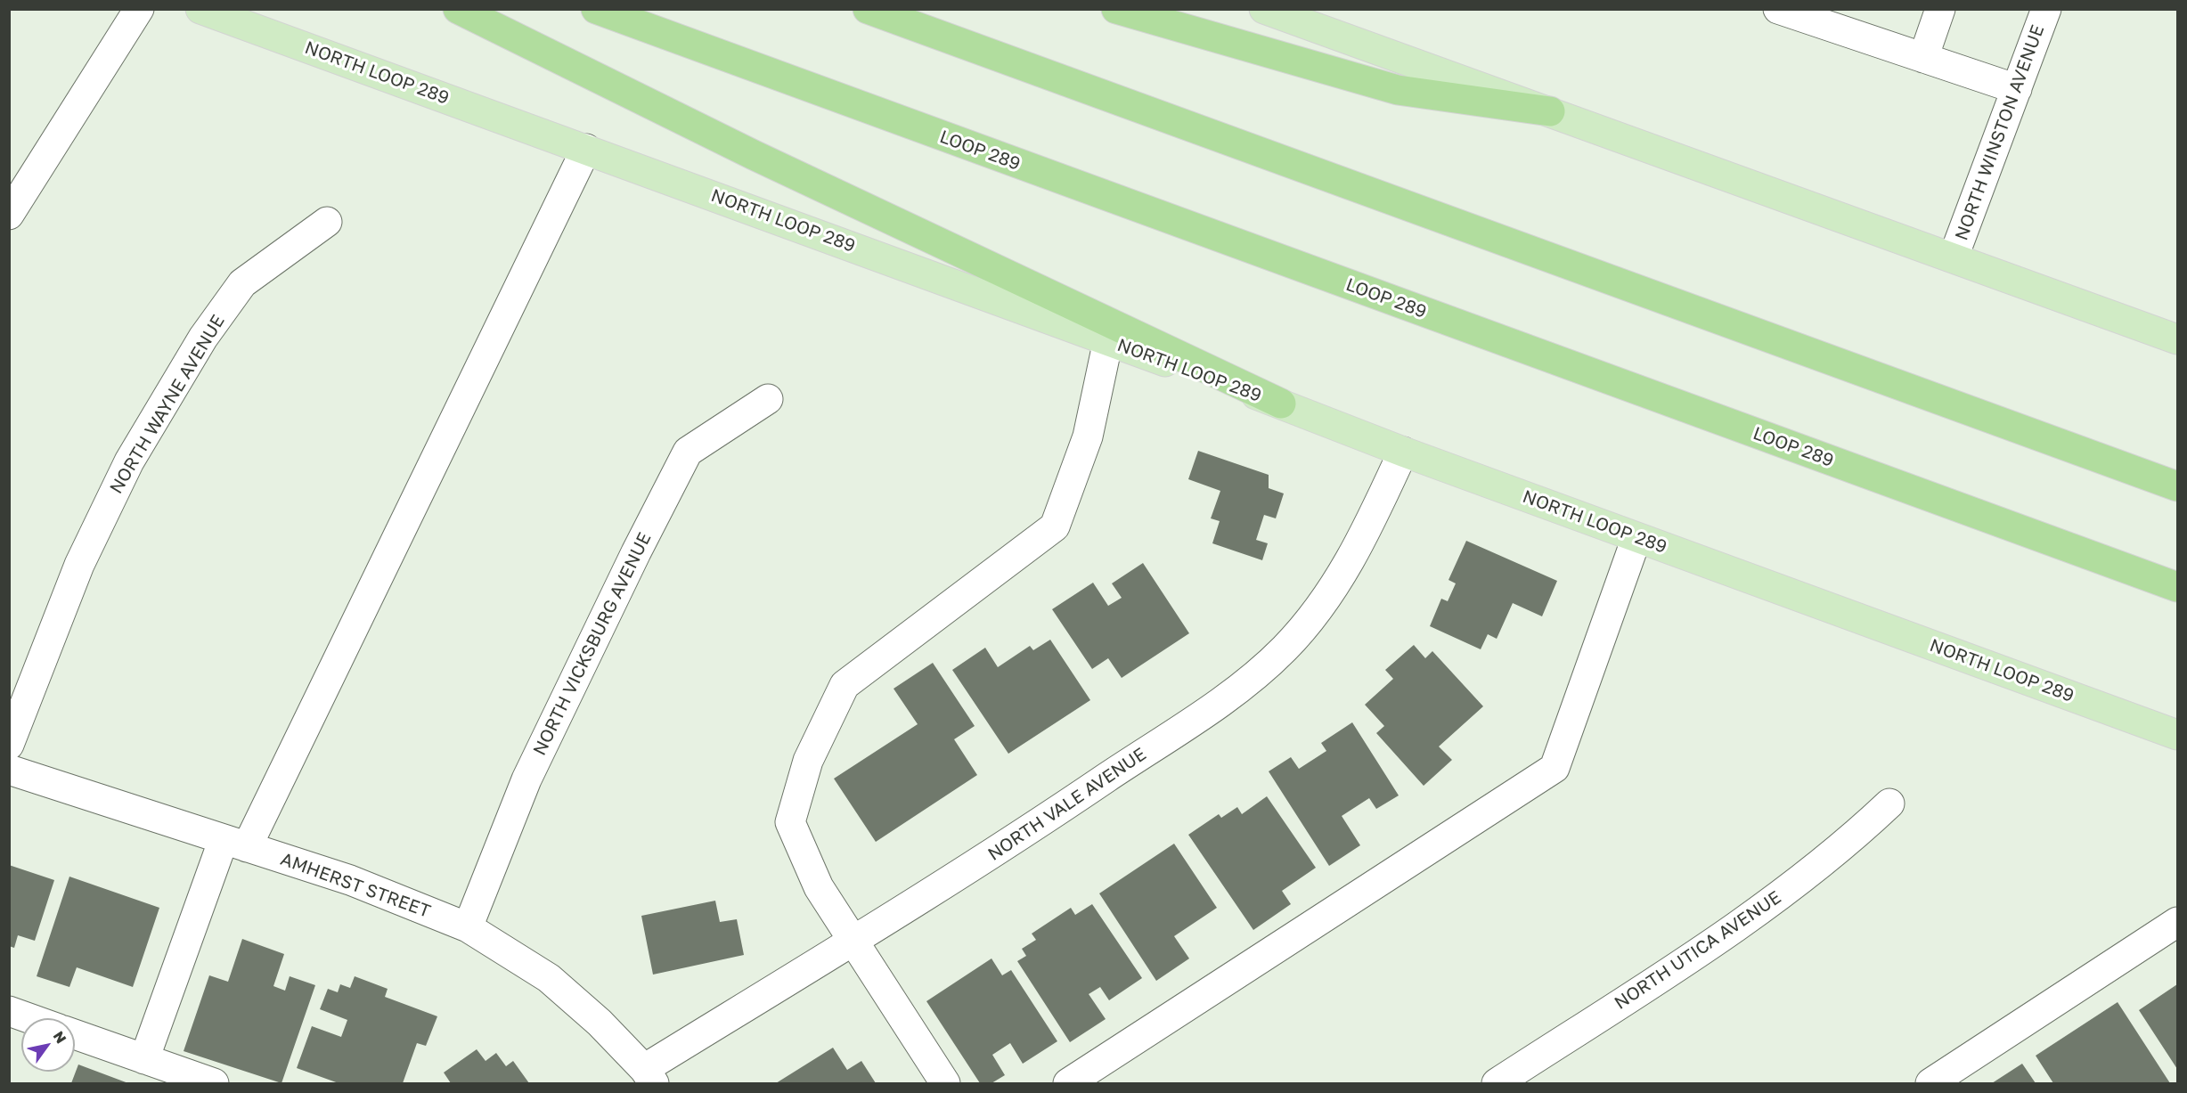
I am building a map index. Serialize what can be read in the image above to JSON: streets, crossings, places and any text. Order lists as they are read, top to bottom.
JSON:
{
  "streets": {
    "highway": ["LOOP 289"],
    "main road": ["NORTH LOOP 289"],
    "street": [
      "NORTH WINSTON AVENUE",
      "NORTH WAYNE AVENUE",
      "NORTH VICKSBURG AVENUE",
      "NORTH VALE AVENUE",
      "AMHERST STREET",
      "NORTH UTICA AVENUE"
    ]
  },
  "crossings": [
    ["NORTH LOOP 289", "NORTH VALE AVENUE"],
    ["NORTH VICKSBURG AVENUE", "AMHERST STREET"],
    ["NORTH VALE AVENUE", "AMHERST STREET"]
  ],
  "north": "top right"
}
